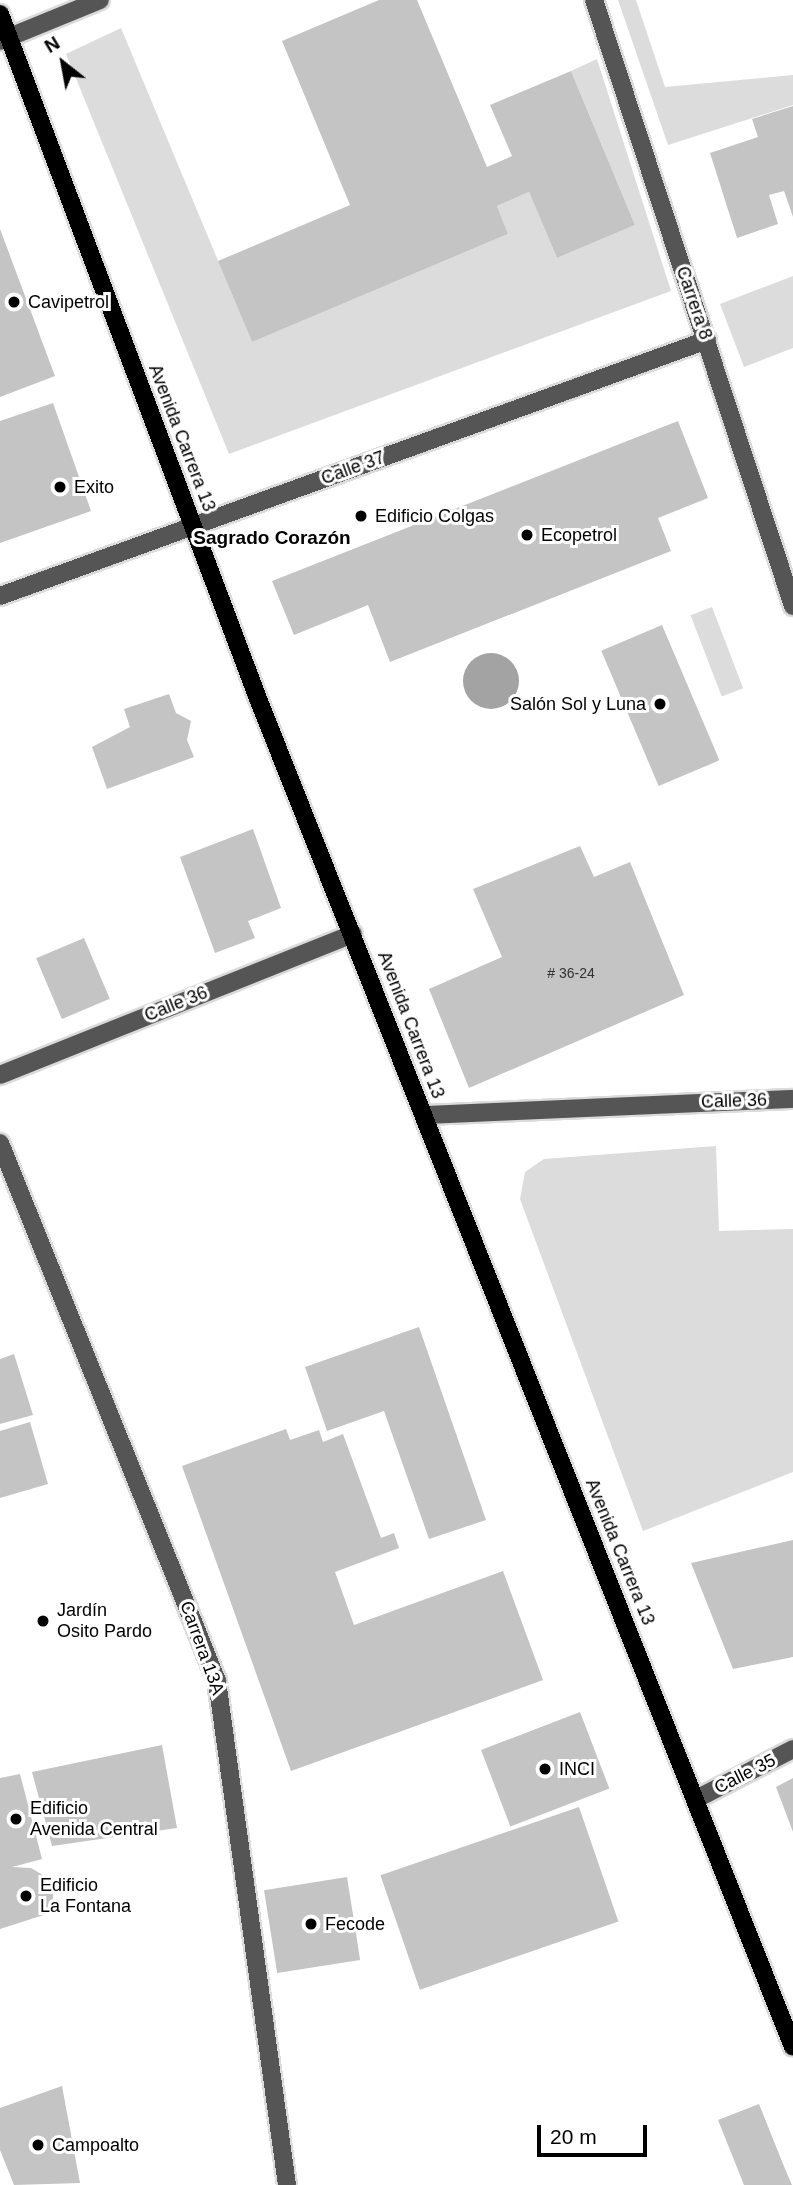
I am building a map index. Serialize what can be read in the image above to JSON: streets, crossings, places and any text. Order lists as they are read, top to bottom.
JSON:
{
  "streets": {
    "main road": ["Avenida Carrera 13"],
    "street": [
      "Carrera 8",
      "Calle 37",
      "Calle 36",
      "Carrera 13A",
      "Calle 35"
    ]
  },
  "crossings": [
    ["Carrera 8", "Calle 37"],
    ["Avenida Carrera 13", "Calle 37"],
    ["Avenida Carrera 13", "Calle 36"],
    ["Avenida Carrera 13", "Calle 35"]
  ],
  "districts": ["Sagrado Corazón"],
  "places": [
    "Cavipetrol",
    "Exito",
    "Edificio Colgas",
    "Ecopetrol",
    "Salón Sol y Luna",
    "Jardín Osito Pardo",
    "INCI",
    "Edificio Avenida Central",
    "Edificio La Fontana",
    "Fecode",
    "Campoalto"
  ],
  "house_numbers": ["# 36-24"],
  "scale_bar": "20 m",
  "north": "top left"
}
